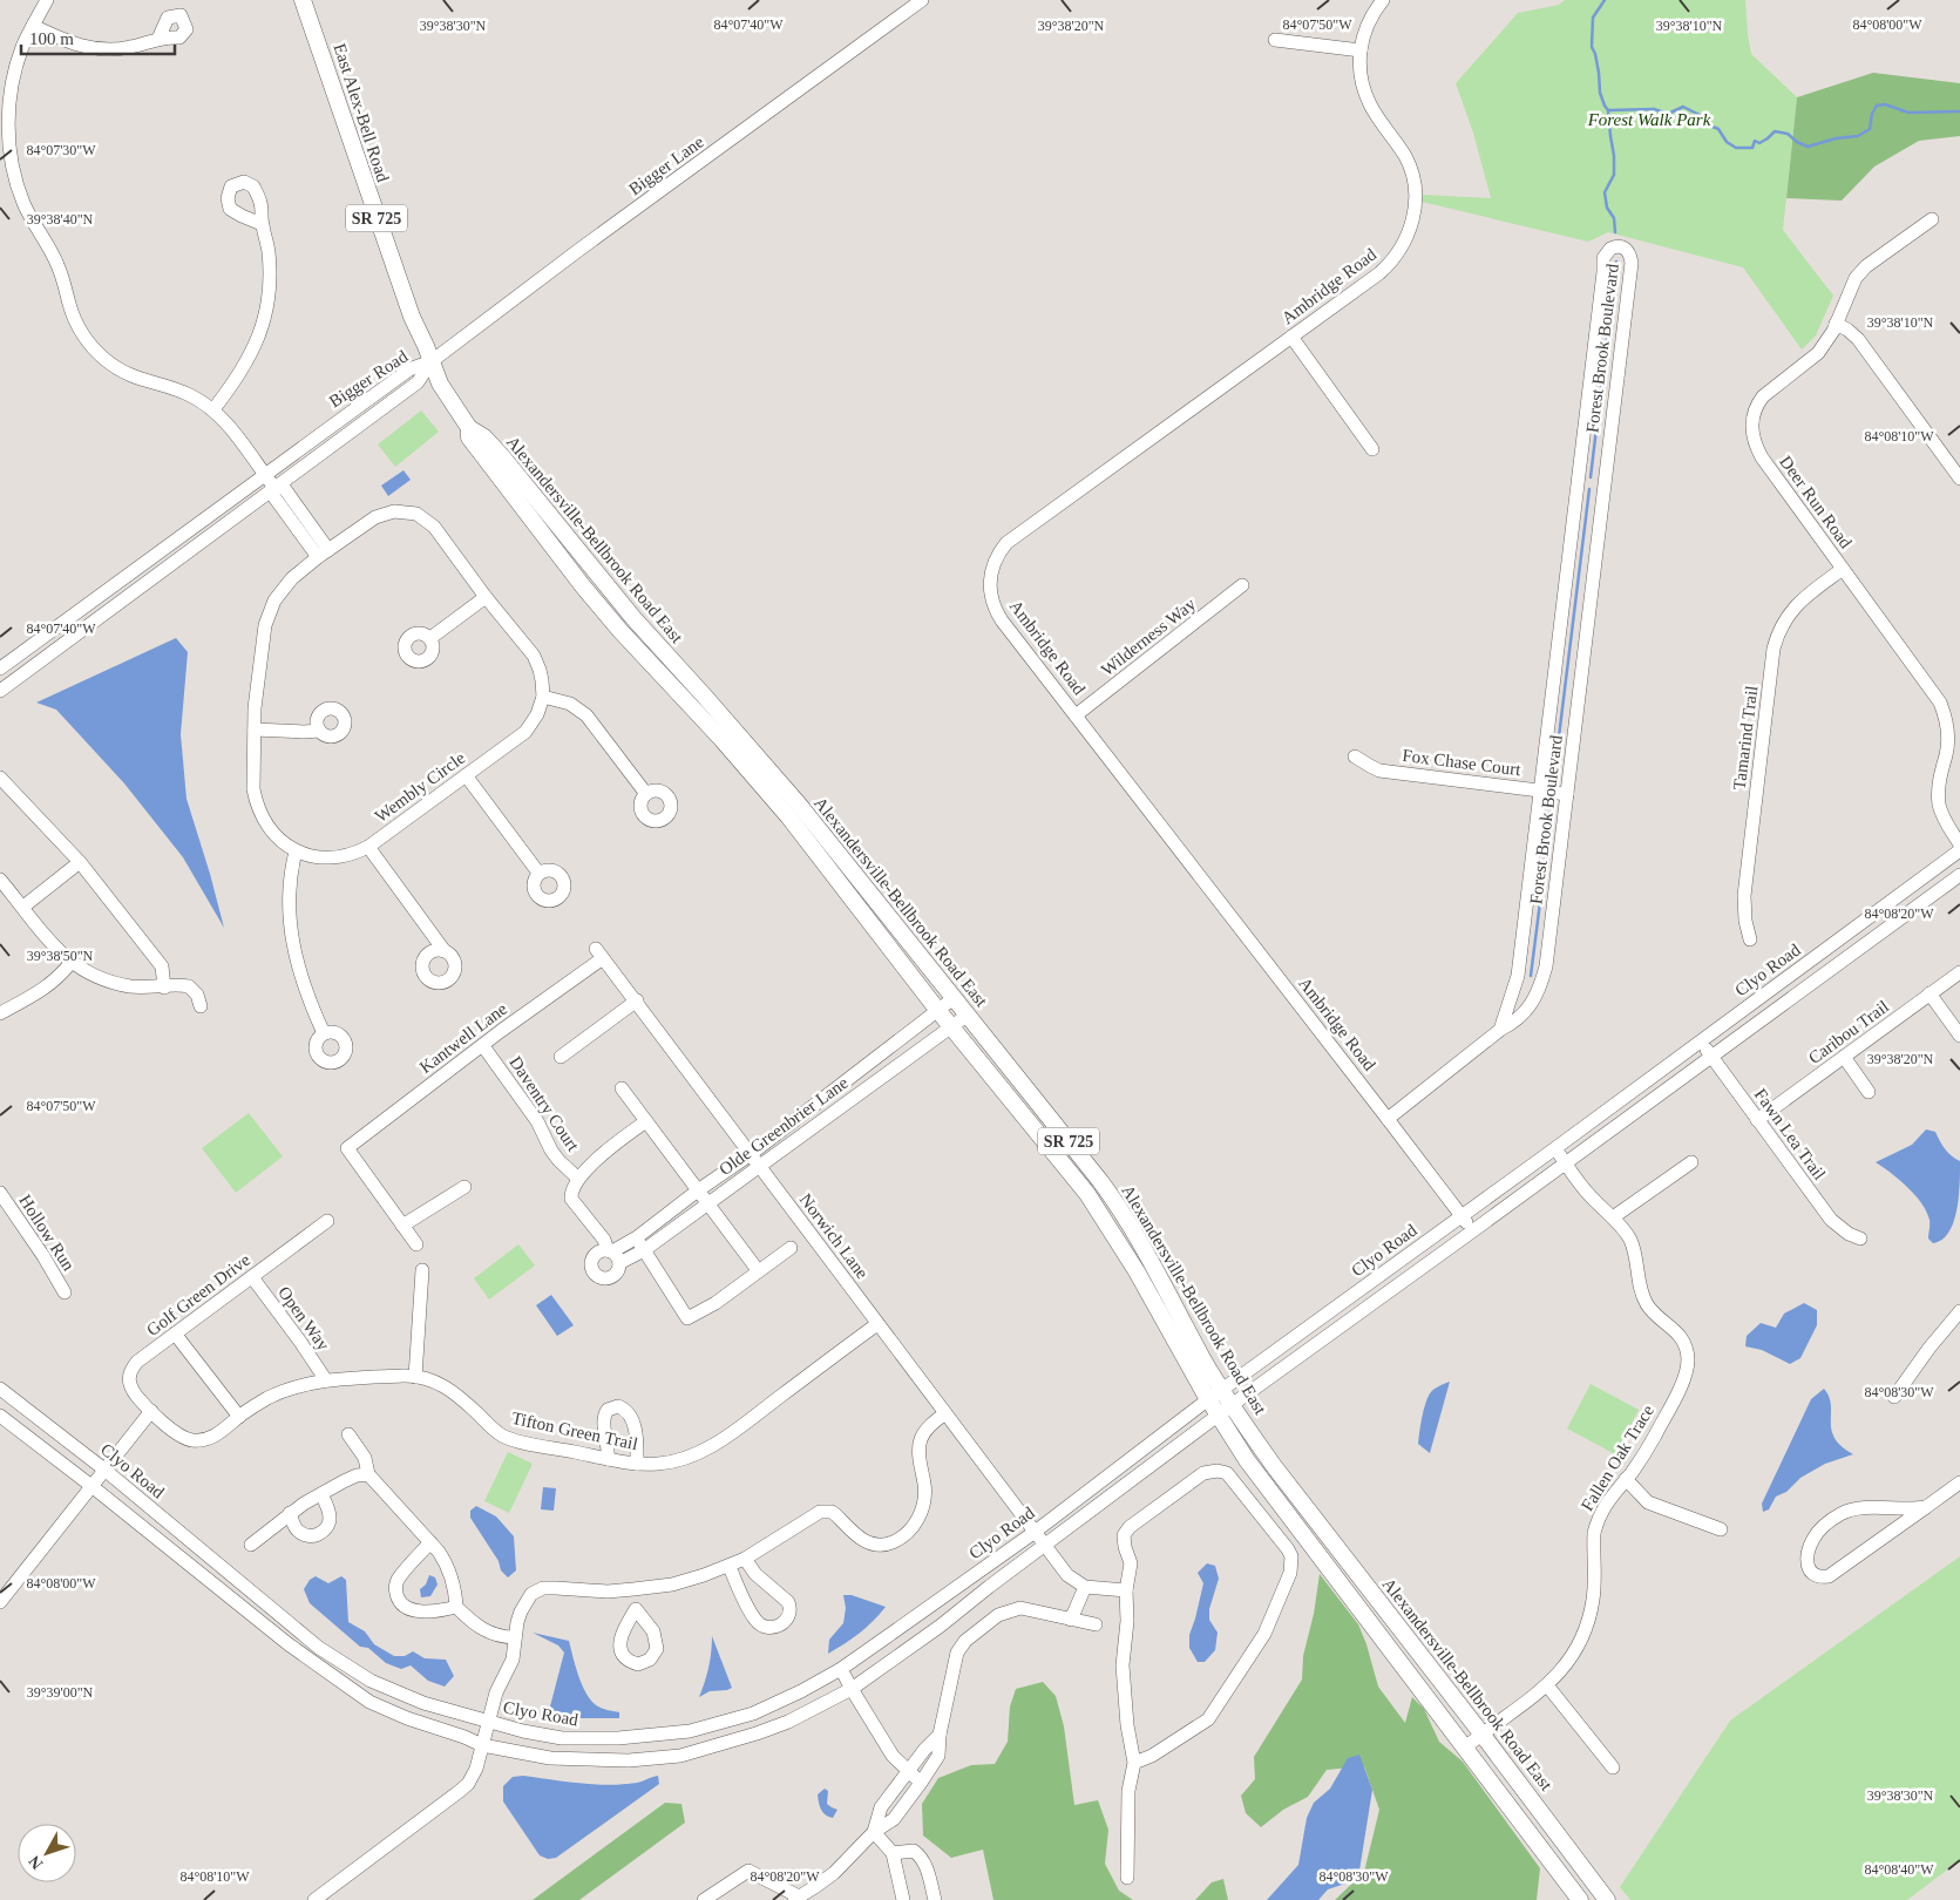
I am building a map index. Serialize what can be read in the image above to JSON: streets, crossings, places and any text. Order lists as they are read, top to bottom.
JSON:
{
  "streets": {
    "main road": ["East Alex-Bell Road", "SR 725", "Alexandersville-Bellbrook Road East"],
    "street": [
      "Bigger Lane",
      "Ambridge Road",
      "Forest Brook Boulevard",
      "Bigger Road",
      "Deer Run Road",
      "Wilderness Way",
      "Tamarind Trail",
      "Fox Chase Court",
      "Wembly Circle",
      "Clyo Road",
      "Caribou Trail",
      "Kantwell Lane",
      "Daventry Court",
      "Olde Greenbrier Lane",
      "Fawn Lea Trail",
      "Hollow Run",
      "Norwich Lane",
      "Golf Green Drive",
      "Open Way",
      "Tifton Green Trail",
      "Fallen Oak Trace"
    ]
  },
  "crossings": [
    ["East Alex-Bell Road", "Bigger Lane"],
    ["East Alex-Bell Road", "Bigger Road"],
    ["East Alex-Bell Road", "Alexandersville-Bellbrook Road East"],
    ["Bigger Lane", "Bigger Road"],
    ["Ambridge Road", "Forest Brook Boulevard"],
    ["Ambridge Road", "Wilderness Way"],
    ["Ambridge Road", "Clyo Road"],
    ["Forest Brook Boulevard", "Fox Chase Court"],
    ["Deer Run Road", "Tamarind Trail"],
    ["Alexandersville-Bellbrook Road East", "Clyo Road"],
    ["Alexandersville-Bellbrook Road East", "Olde Greenbrier Lane"],
    ["Alexandersville-Bellbrook Road East", "Fallen Oak Trace"],
    ["Clyo Road", "Fawn Lea Trail"],
    ["Clyo Road", "Norwich Lane"],
    ["Clyo Road", "Fallen Oak Trace"],
    ["Caribou Trail", "Fawn Lea Trail"],
    ["Kantwell Lane", "Daventry Court"],
    ["Kantwell Lane", "Norwich Lane"],
    ["Olde Greenbrier Lane", "Norwich Lane"],
    ["Norwich Lane", "Tifton Green Trail"],
    ["Golf Green Drive", "Open Way"],
    ["Golf Green Drive", "Tifton Green Trail"],
    ["Open Way", "Tifton Green Trail"]
  ],
  "parks": ["Forest Walk Park"],
  "scale_bar": "100 m",
  "north": "bottom left",
  "coordinates": [
    "84°07'40\"W",
    "84°07'50\"W",
    "84°08'00\"W",
    "39°38'30\"N",
    "39°38'20\"N",
    "39°38'10\"N",
    "84°07'30\"W",
    "39°38'40\"N",
    "84°08'10\"W",
    "84°08'20\"W",
    "39°38'50\"N",
    "84°08'30\"W",
    "39°39'00\"N",
    "84°08'40\"W"
  ]
}
